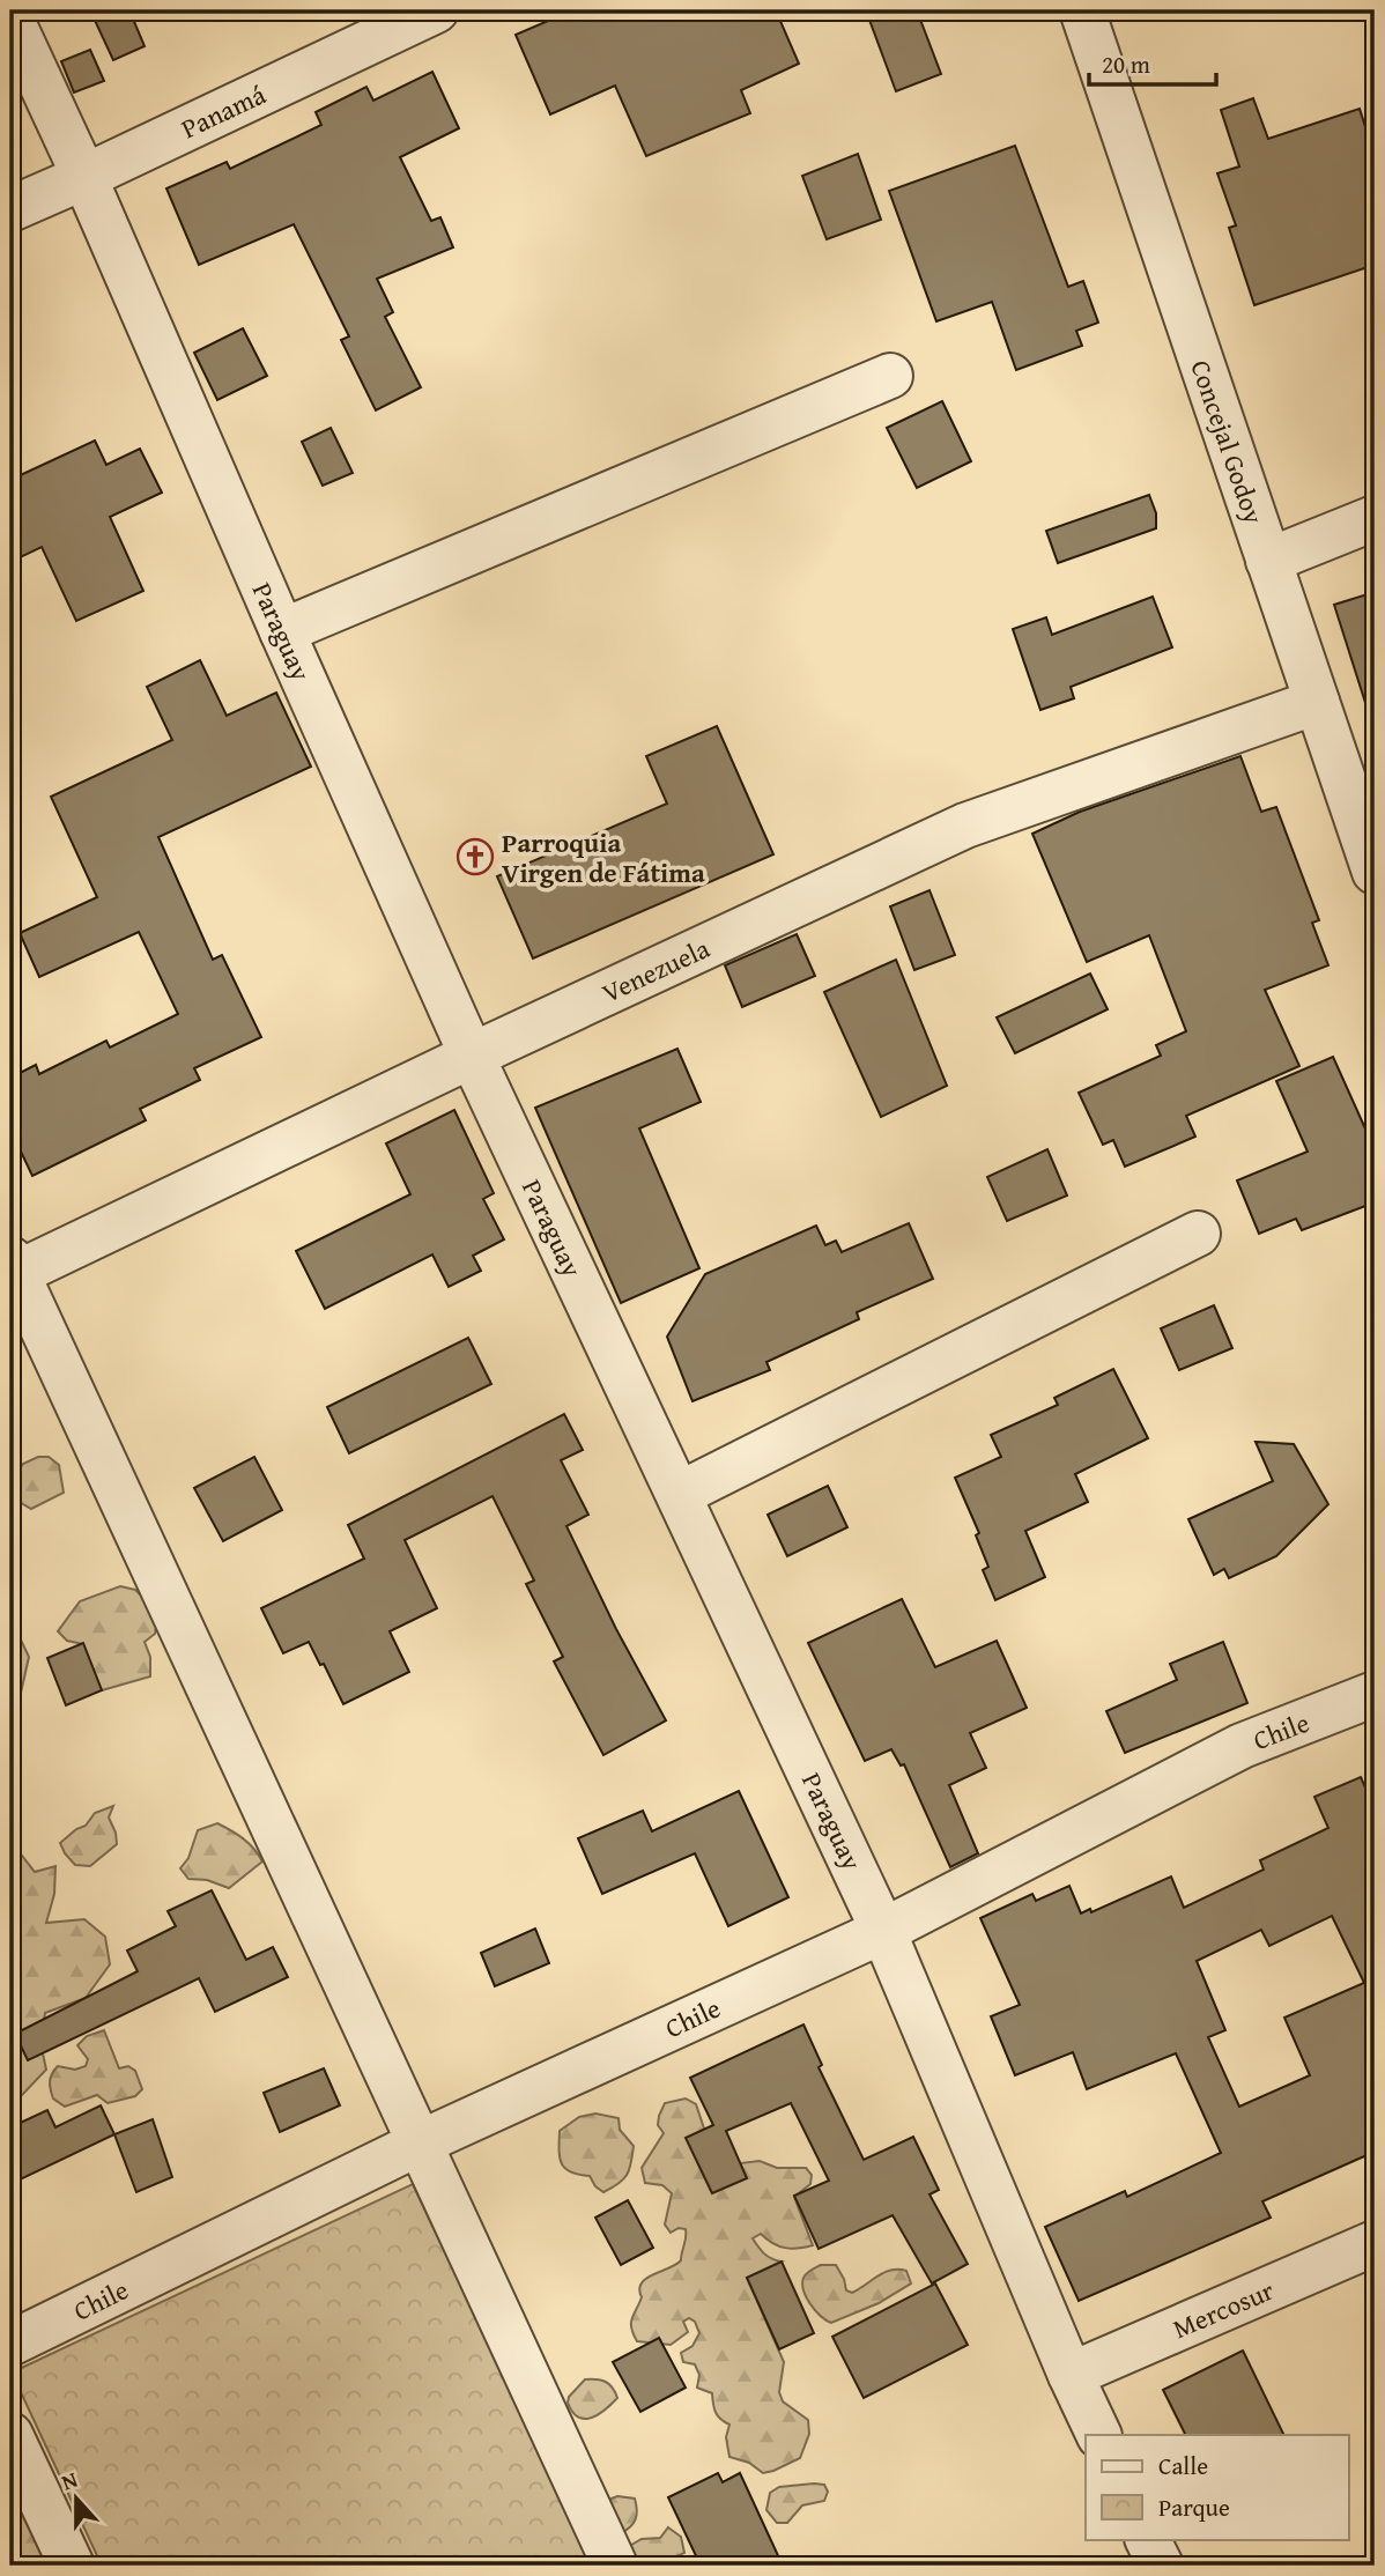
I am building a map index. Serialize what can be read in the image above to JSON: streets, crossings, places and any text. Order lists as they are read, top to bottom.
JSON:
{
  "streets": {
    "street": [
      "Panamá",
      "Concejal Godoy",
      "Paraguay",
      "Venezuela",
      "Chile",
      "Mercosur"
    ]
  },
  "crossings": [
    ["Panamá", "Paraguay"],
    ["Concejal Godoy", "Venezuela"],
    ["Paraguay", "Venezuela"],
    ["Paraguay", "Chile"],
    ["Paraguay", "Mercosur"]
  ],
  "places": {
    "church": ["Parroquia Virgen de Fátima"]
  },
  "legend": ["Calle", "Parque"],
  "scale_bar": "20 m",
  "north": "top"
}
